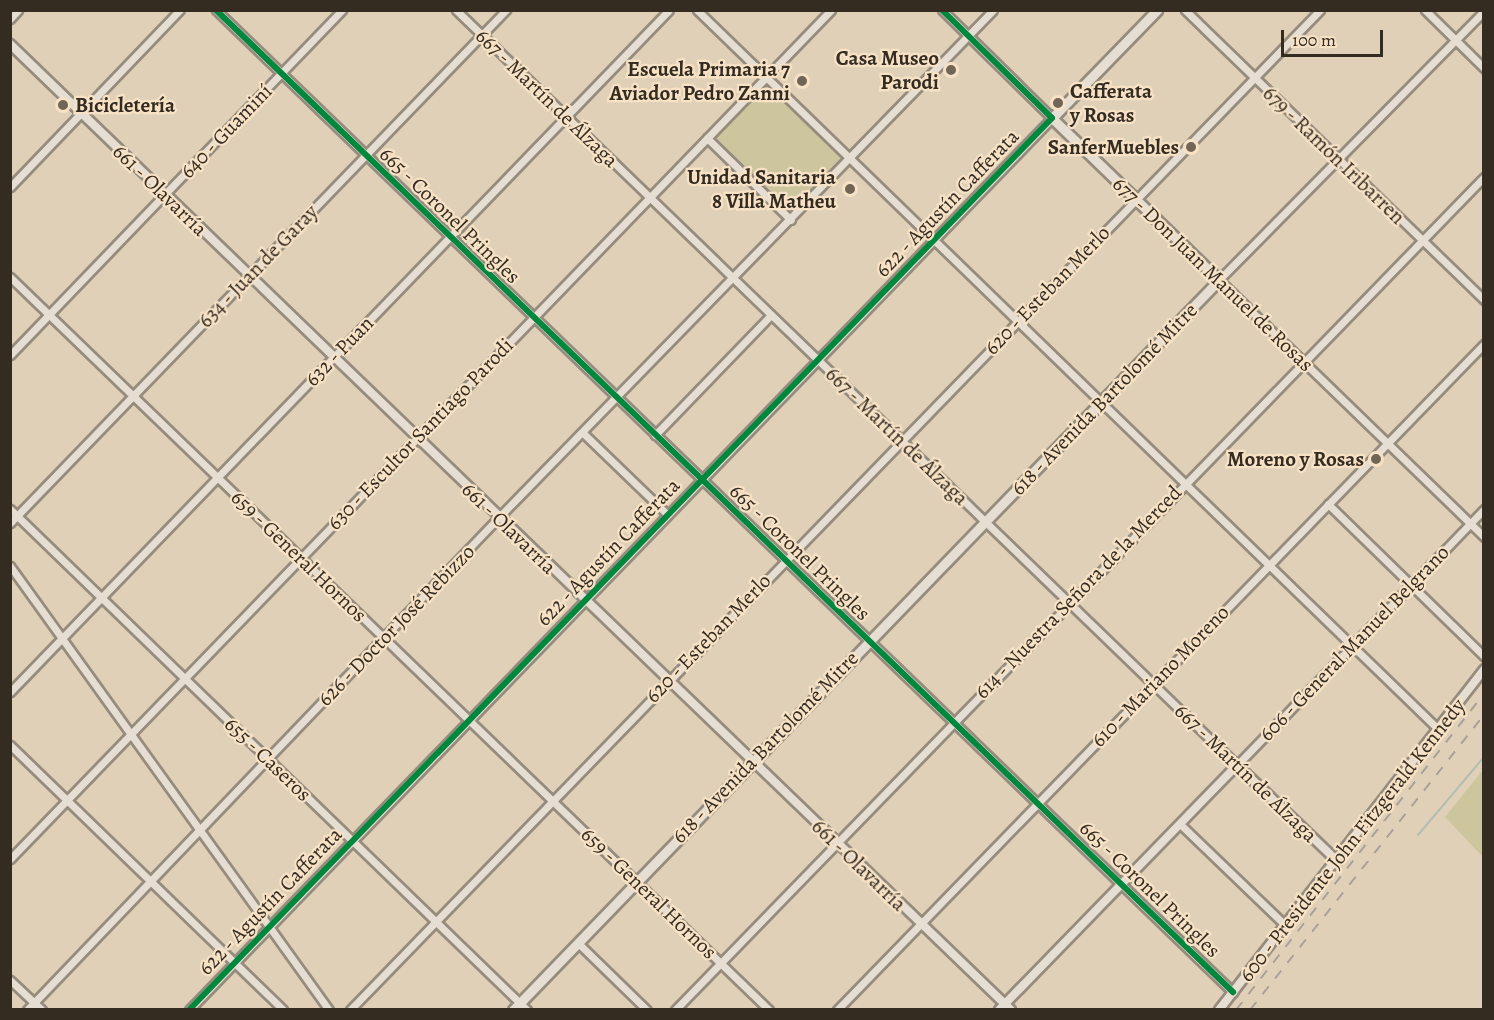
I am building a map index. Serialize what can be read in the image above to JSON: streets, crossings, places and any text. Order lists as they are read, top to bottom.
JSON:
{
  "streets": {
    "main road": ["622 - Agustín Cafferata", "677 - Don Juan Manuel de Rosas", "618 - Avenida Bartolomé Mitre"],
    "street": [
      "667 - Martín de Álzaga",
      "640 - Guaminí",
      "679 - Ramón Iribarren",
      "661 - Olavarría",
      "665 - Coronel Pringles",
      "634 - Juan de Garay",
      "620 - Esteban Merlo",
      "632 - Puan",
      "630 - Escultor Santiago Parodi",
      "659 - General Hornos",
      "614 - Nuestra Señora de la Merced",
      "626 - Doctor José Rebizzo",
      "606 - General Manuel Belgrano",
      "610 - Mariano Moreno",
      "655 - Caseros",
      "600 - Presidente John Fitzgerald Kennedy"
    ]
  },
  "crossings": [
    ["667 - Martín de Álzaga", "622 - Agustín Cafferata"],
    ["667 - Martín de Álzaga", "634 - Juan de Garay"],
    ["667 - Martín de Álzaga", "620 - Esteban Merlo"],
    ["667 - Martín de Álzaga", "632 - Puan"],
    ["667 - Martín de Álzaga", "618 - Avenida Bartolomé Mitre"],
    ["667 - Martín de Álzaga", "630 - Escultor Santiago Parodi"],
    ["667 - Martín de Álzaga", "614 - Nuestra Señora de la Merced"],
    ["667 - Martín de Álzaga", "626 - Doctor José Rebizzo"],
    ["667 - Martín de Álzaga", "606 - General Manuel Belgrano"],
    ["667 - Martín de Álzaga", "610 - Mariano Moreno"],
    ["667 - Martín de Álzaga", "600 - Presidente John Fitzgerald Kennedy"],
    ["640 - Guaminí", "661 - Olavarría"],
    ["640 - Guaminí", "665 - Coronel Pringles"],
    ["640 - Guaminí", "659 - General Hornos"],
    ["679 - Ramón Iribarren", "620 - Esteban Merlo"],
    ["679 - Ramón Iribarren", "614 - Nuestra Señora de la Merced"],
    ["661 - Olavarría", "622 - Agustín Cafferata"],
    ["661 - Olavarría", "634 - Juan de Garay"],
    ["661 - Olavarría", "620 - Esteban Merlo"],
    ["661 - Olavarría", "632 - Puan"],
    ["661 - Olavarría", "618 - Avenida Bartolomé Mitre"],
    ["661 - Olavarría", "630 - Escultor Santiago Parodi"],
    ["661 - Olavarría", "614 - Nuestra Señora de la Merced"],
    ["661 - Olavarría", "626 - Doctor José Rebizzo"],
    ["661 - Olavarría", "606 - General Manuel Belgrano"],
    ["661 - Olavarría", "610 - Mariano Moreno"],
    ["622 - Agustín Cafferata", "665 - Coronel Pringles"],
    ["622 - Agustín Cafferata", "677 - Don Juan Manuel de Rosas"],
    ["622 - Agustín Cafferata", "659 - General Hornos"],
    ["622 - Agustín Cafferata", "655 - Caseros"],
    ["665 - Coronel Pringles", "634 - Juan de Garay"],
    ["665 - Coronel Pringles", "620 - Esteban Merlo"],
    ["665 - Coronel Pringles", "632 - Puan"],
    ["665 - Coronel Pringles", "618 - Avenida Bartolomé Mitre"],
    ["665 - Coronel Pringles", "630 - Escultor Santiago Parodi"],
    ["665 - Coronel Pringles", "614 - Nuestra Señora de la Merced"],
    ["665 - Coronel Pringles", "626 - Doctor José Rebizzo"],
    ["665 - Coronel Pringles", "606 - General Manuel Belgrano"],
    ["665 - Coronel Pringles", "610 - Mariano Moreno"],
    ["665 - Coronel Pringles", "600 - Presidente John Fitzgerald Kennedy"],
    ["634 - Juan de Garay", "659 - General Hornos"],
    ["634 - Juan de Garay", "655 - Caseros"],
    ["677 - Don Juan Manuel de Rosas", "620 - Esteban Merlo"],
    ["677 - Don Juan Manuel de Rosas", "618 - Avenida Bartolomé Mitre"],
    ["677 - Don Juan Manuel de Rosas", "614 - Nuestra Señora de la Merced"],
    ["677 - Don Juan Manuel de Rosas", "626 - Doctor José Rebizzo"],
    ["677 - Don Juan Manuel de Rosas", "606 - General Manuel Belgrano"],
    ["677 - Don Juan Manuel de Rosas", "610 - Mariano Moreno"],
    ["620 - Esteban Merlo", "659 - General Hornos"],
    ["620 - Esteban Merlo", "655 - Caseros"],
    ["632 - Puan", "659 - General Hornos"],
    ["632 - Puan", "655 - Caseros"],
    ["618 - Avenida Bartolomé Mitre", "659 - General Hornos"],
    ["618 - Avenida Bartolomé Mitre", "655 - Caseros"],
    ["630 - Escultor Santiago Parodi", "659 - General Hornos"],
    ["630 - Escultor Santiago Parodi", "655 - Caseros"],
    ["659 - General Hornos", "614 - Nuestra Señora de la Merced"],
    ["659 - General Hornos", "626 - Doctor José Rebizzo"],
    ["626 - Doctor José Rebizzo", "655 - Caseros"]
  ],
  "places": [
    "Casa Museo Parodi",
    "Escuela Primaria 7 Aviador Pedro Zanni",
    "Cafferata y Rosas",
    "Bicicletería",
    "SanferMuebles",
    "Unidad Sanitaria 8 Villa Matheu",
    "Moreno y Rosas"
  ],
  "scale_bar": "100 m"
}
